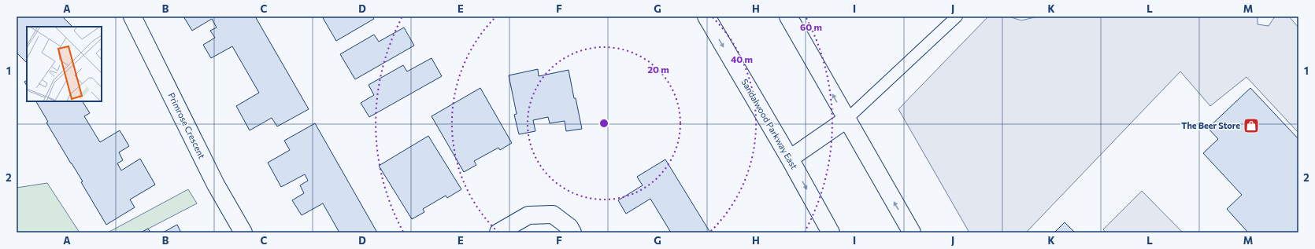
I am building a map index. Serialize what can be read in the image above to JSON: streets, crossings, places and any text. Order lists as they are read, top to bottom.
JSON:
{
  "streets": {
    "main road": ["Sandalwood Parkway East", "Primrose Crescent"]
  },
  "places": {
    "shop": ["The Beer Store"]
  },
  "grid": {
    "columns": [
      "A",
      "B",
      "C",
      "D",
      "E",
      "F",
      "G",
      "H",
      "I",
      "J",
      "K",
      "L",
      "M"
    ],
    "rows": ["1", "2"]
  },
  "rings": ["60 m", "40 m", "20 m"]
}
